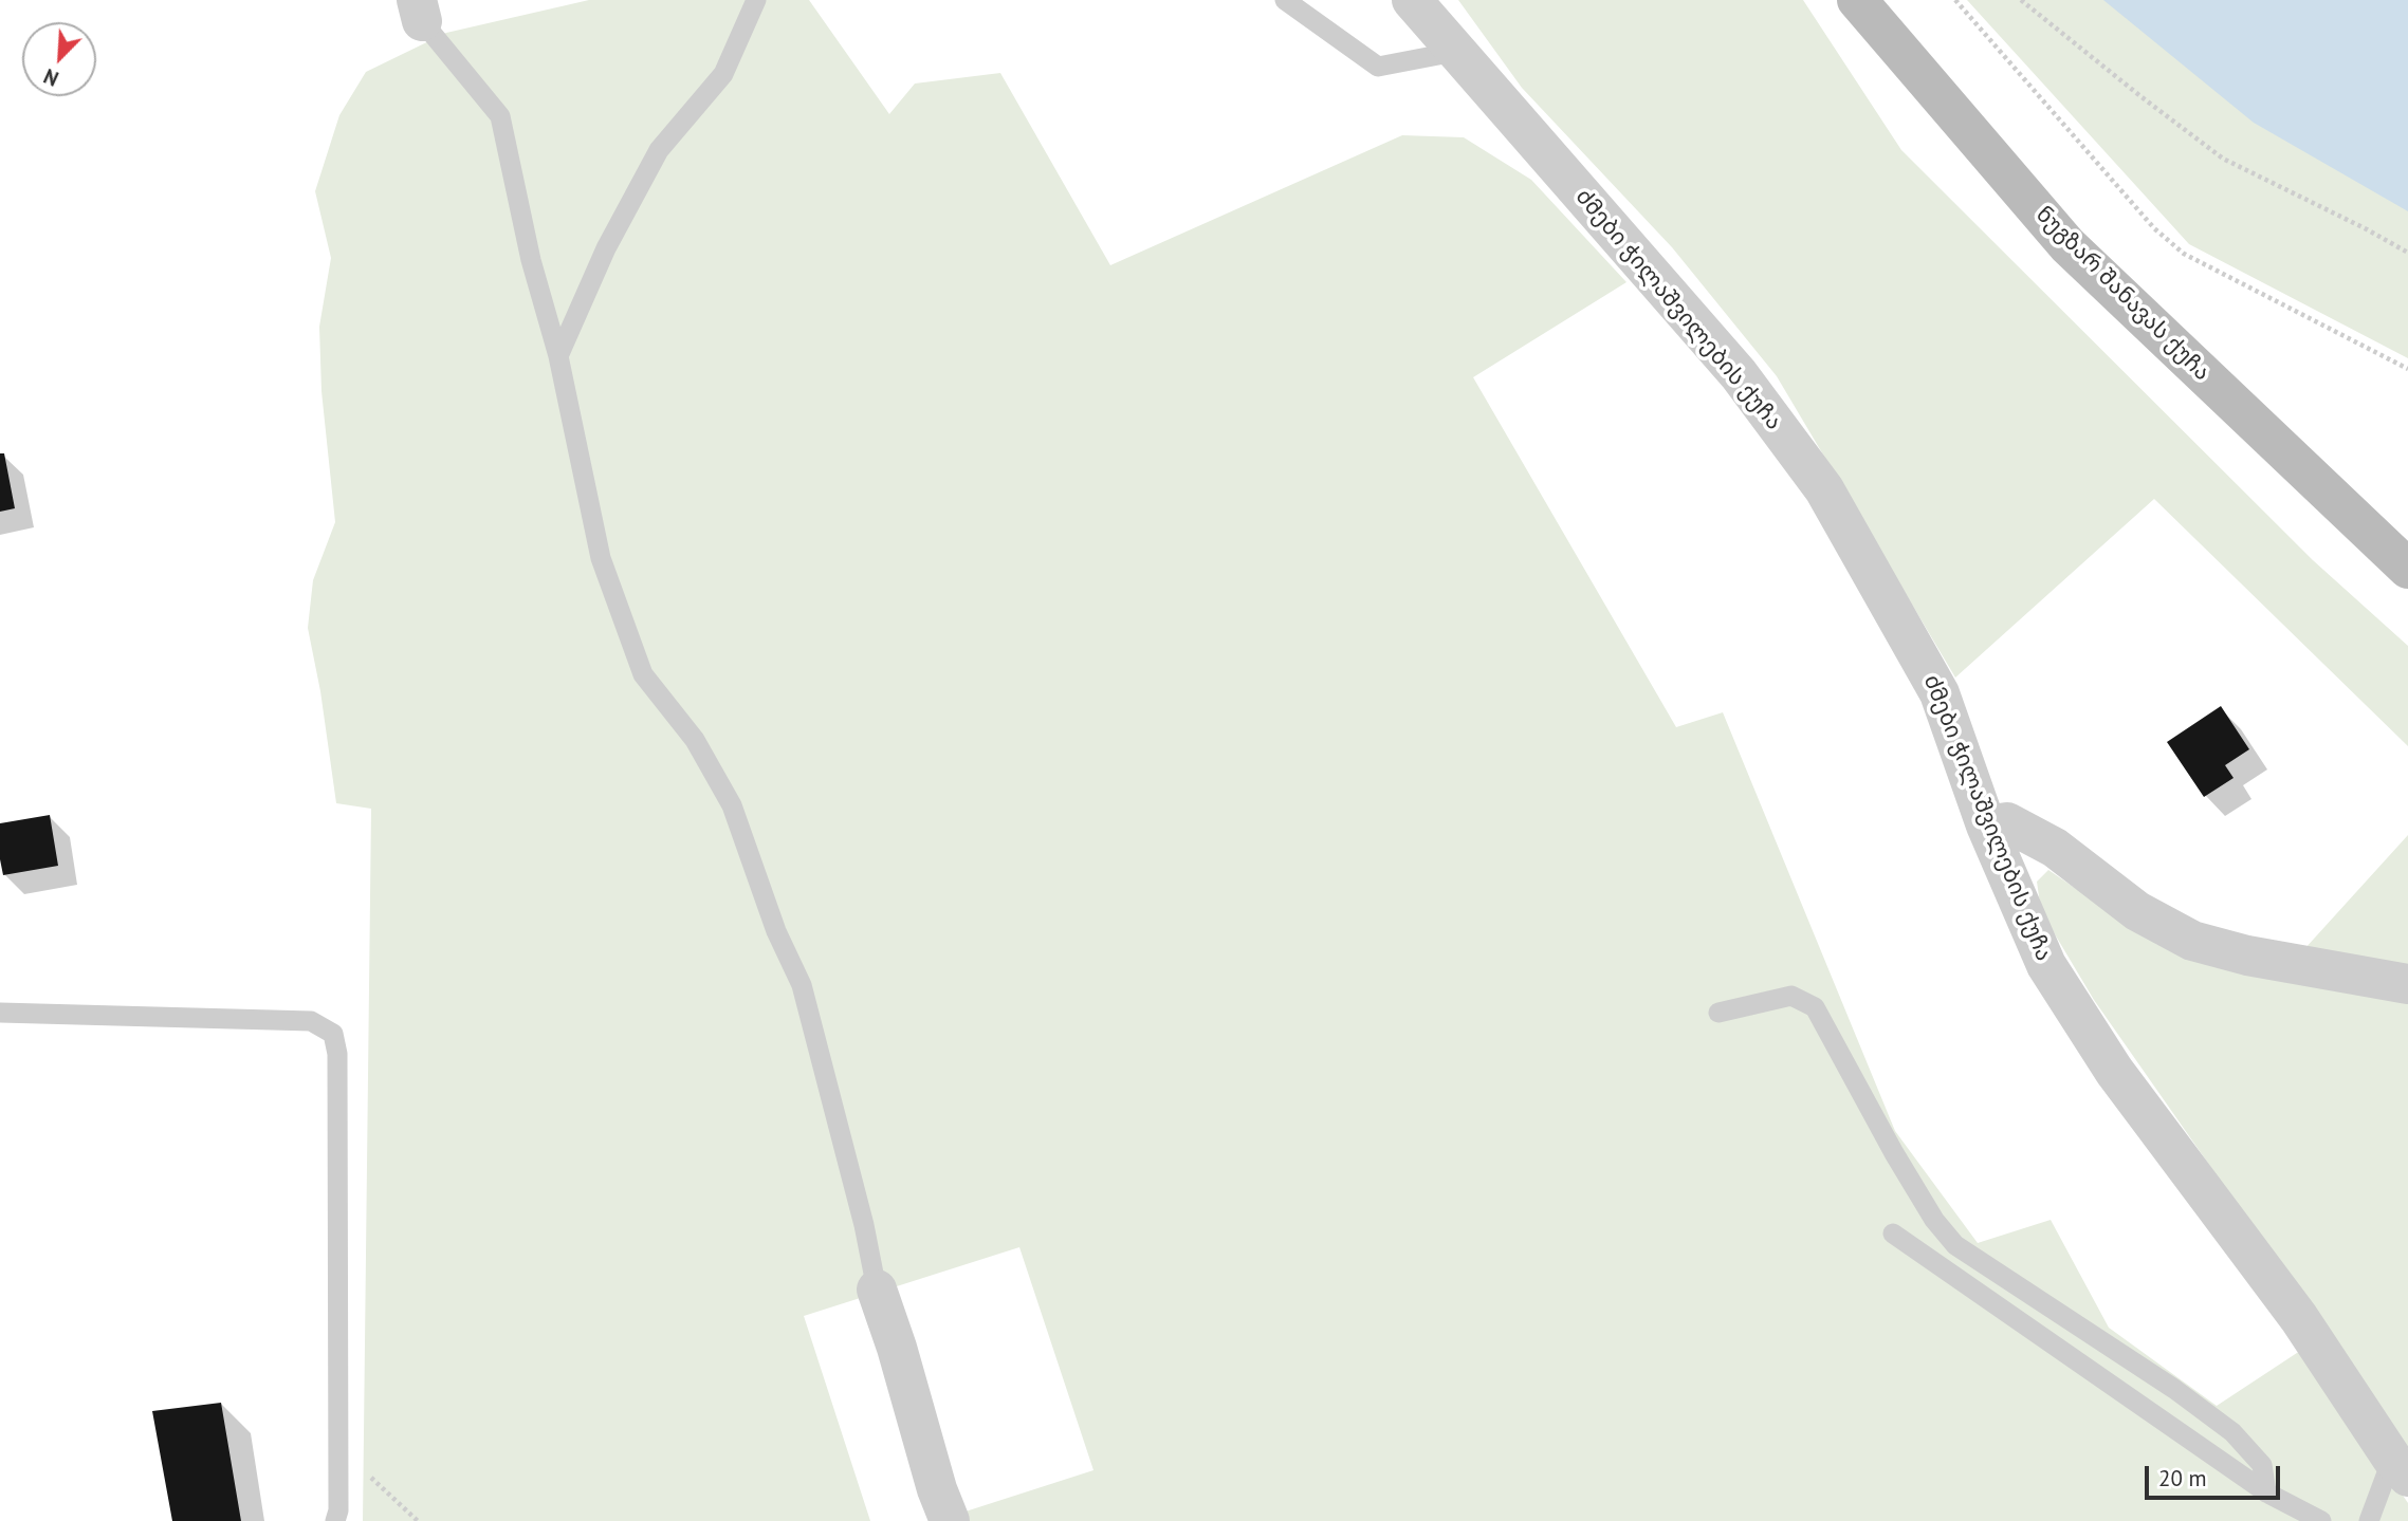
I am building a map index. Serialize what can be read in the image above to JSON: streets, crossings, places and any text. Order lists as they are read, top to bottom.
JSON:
{
  "streets": {
    "main road": ["ნუგზარ შანავას ქუჩა"],
    "street": ["ძმები ჭილაშვილების ქუჩა"]
  },
  "scale_bar": "20 m",
  "north": "bottom left"
}
